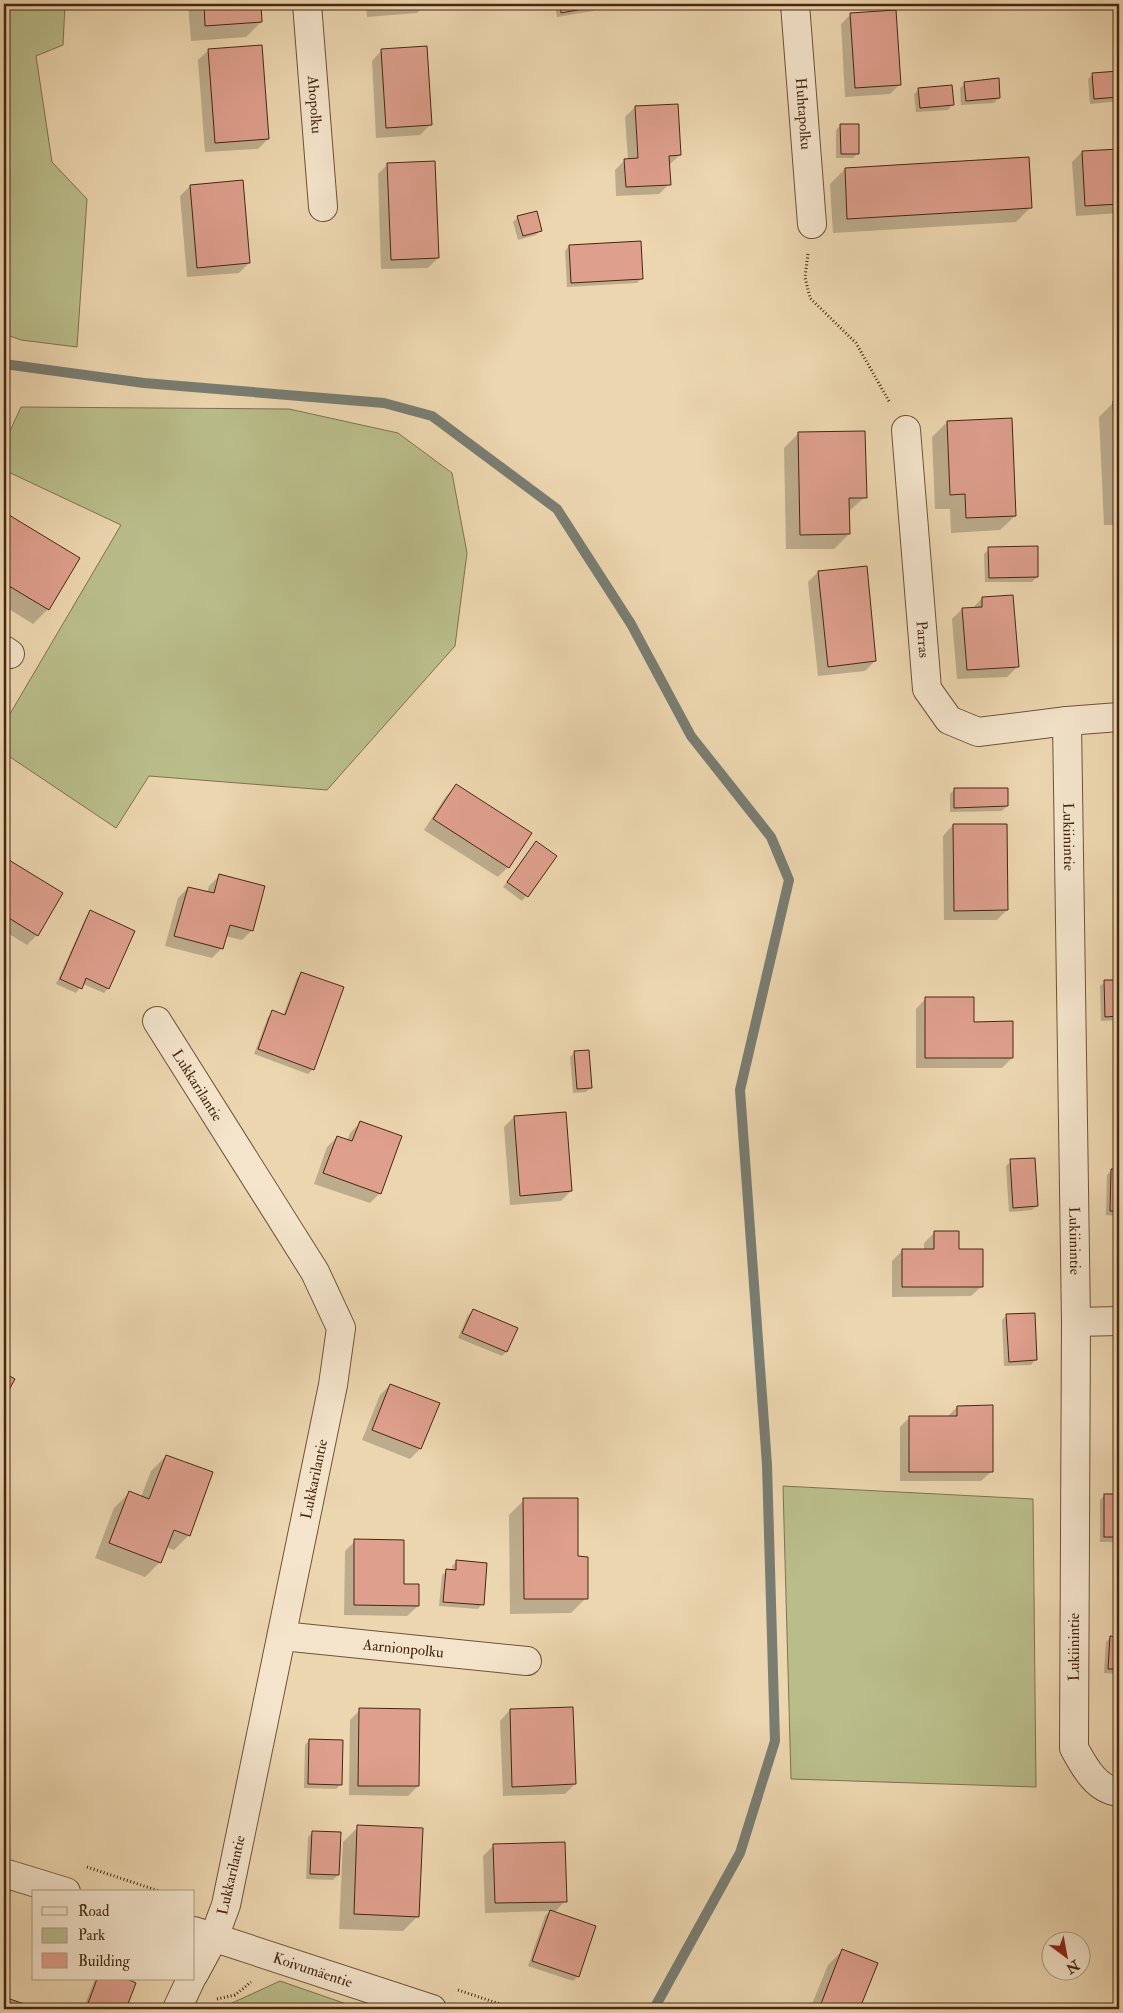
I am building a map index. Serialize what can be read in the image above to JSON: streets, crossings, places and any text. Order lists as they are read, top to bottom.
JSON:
{
  "streets": {
    "street": [
      "Ahopolku",
      "Huhtapolku",
      "Parras",
      "Lukiinintie",
      "Lukkarilantie",
      "Aarnionpolku",
      "Koivumäentie"
    ]
  },
  "crossings": [
    ["Parras", "Lukiinintie"],
    ["Lukkarilantie", "Aarnionpolku"],
    ["Lukkarilantie", "Koivumäentie"]
  ],
  "legend": ["Road", "Park", "Building"],
  "north": "bottom right"
}
